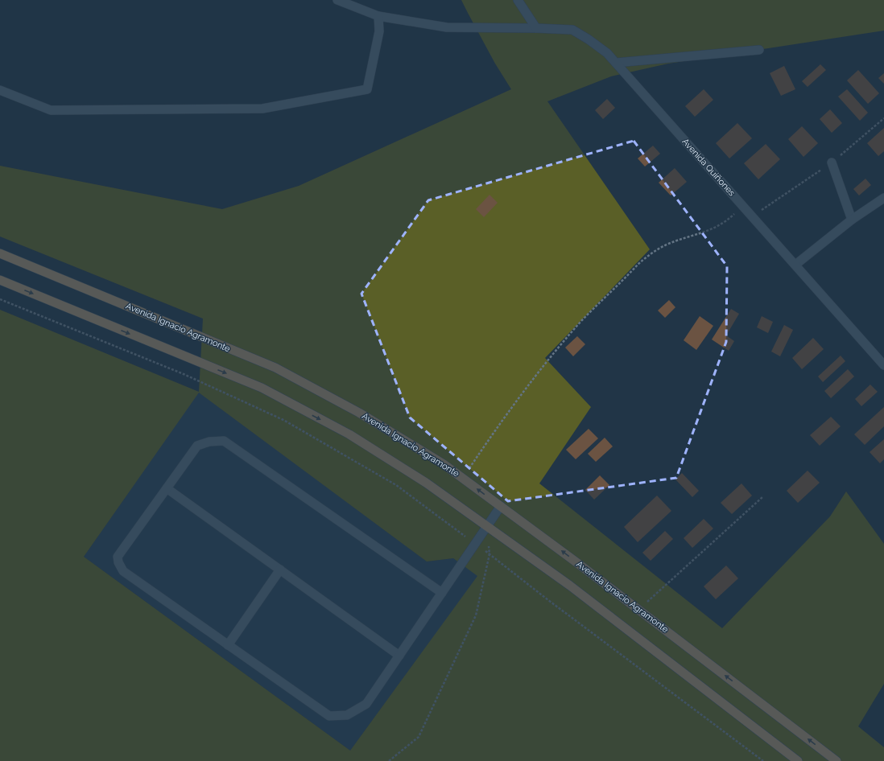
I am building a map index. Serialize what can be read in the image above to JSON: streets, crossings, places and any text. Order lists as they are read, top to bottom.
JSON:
{
  "streets": {
    "main road": ["Avenida Ignacio Agramonte"],
    "street": ["Avenida Quiñones"]
  }
}
